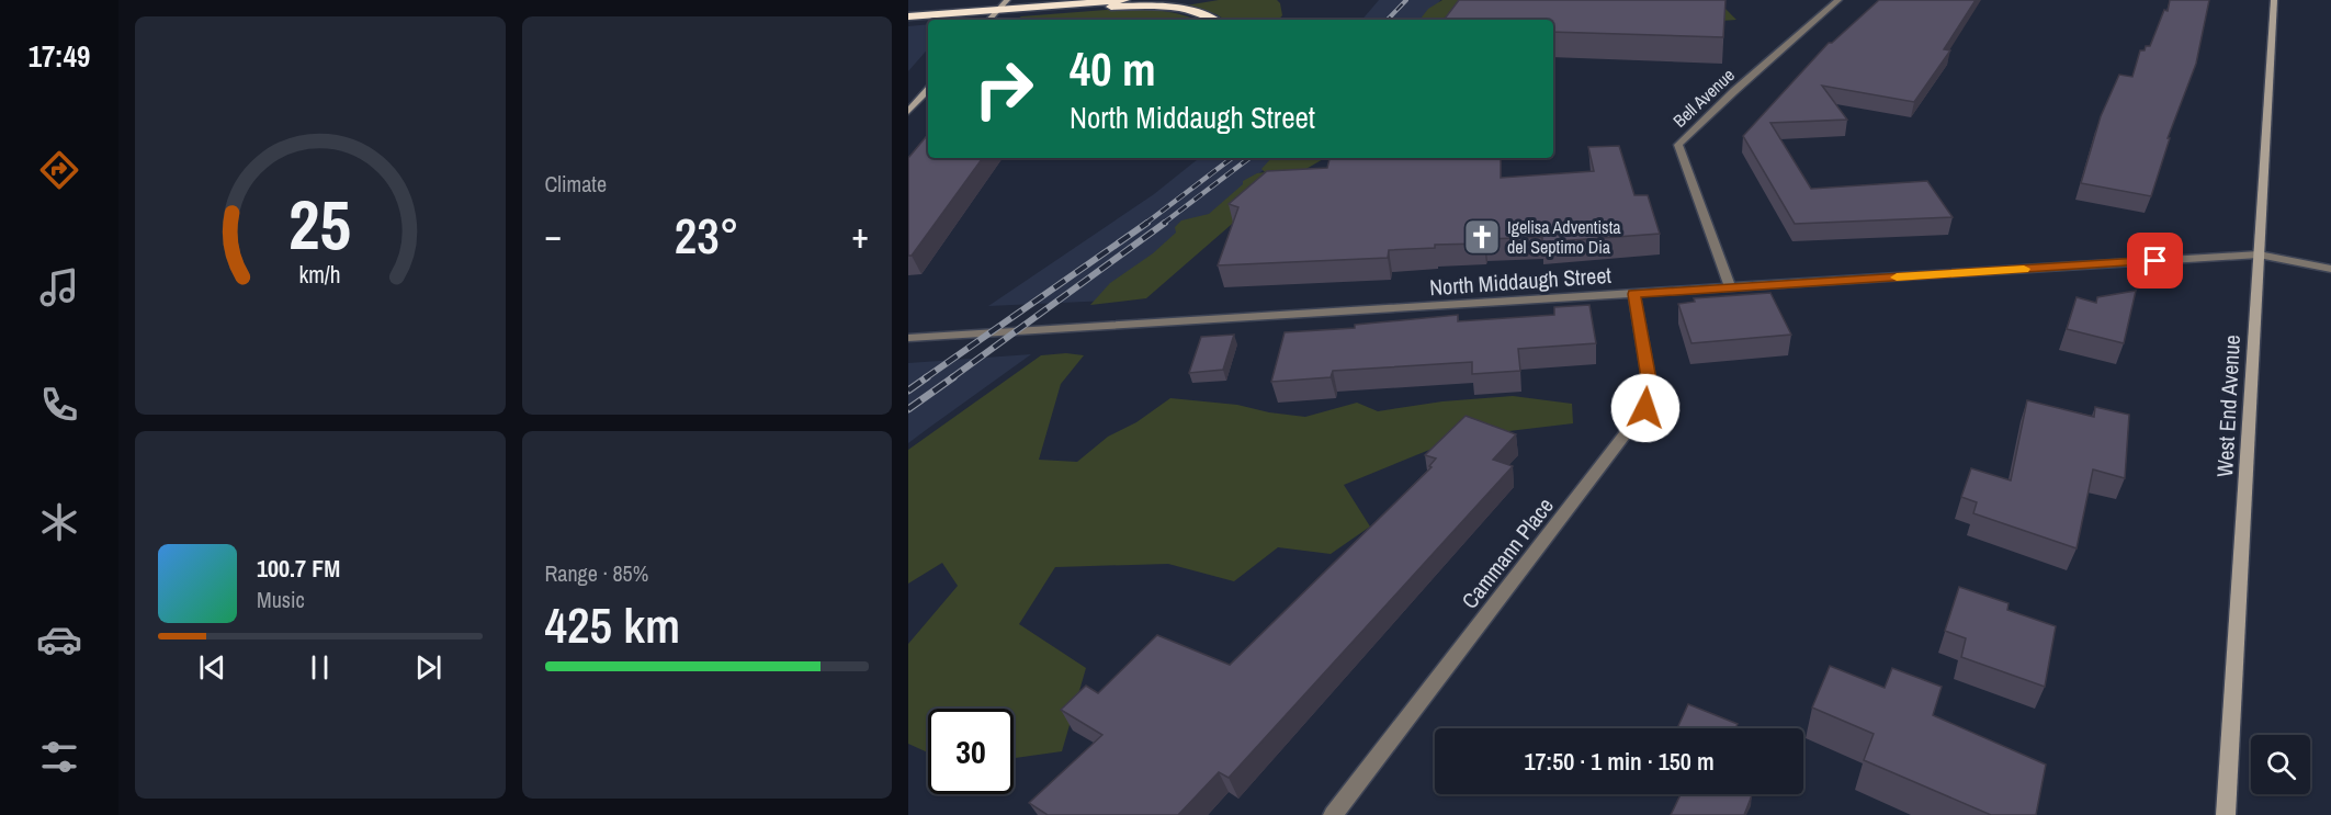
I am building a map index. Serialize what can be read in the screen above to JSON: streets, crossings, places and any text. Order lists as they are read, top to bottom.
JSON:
{
  "streets": {
    "street": [
      "Bell Avenue",
      "North Middaugh Street",
      "West End Avenue",
      "Cammann Place"
    ]
  },
  "crossings": [
    ["Bell Avenue", "North Middaugh Street"],
    ["North Middaugh Street", "West End Avenue"],
    ["North Middaugh Street", "Cammann Place"]
  ],
  "places": {
    "church": ["Igelisa Adventista del Septimo Dia"]
  },
  "page": {
    "tabs": "17:49",
    "tile": [
      "Climate",
      ["Range · 85%", "425 km"]
    ],
    "turn": ["40 m", "North Middaugh Street"],
    "heat": ["−", "23°", "+"],
    "song": ["100.7 FM", "Music"],
    "limit": "30",
    "trip": "17:50 · 1 min · 150 m",
    "gauge": ["25", "km/h"]
  }
}
